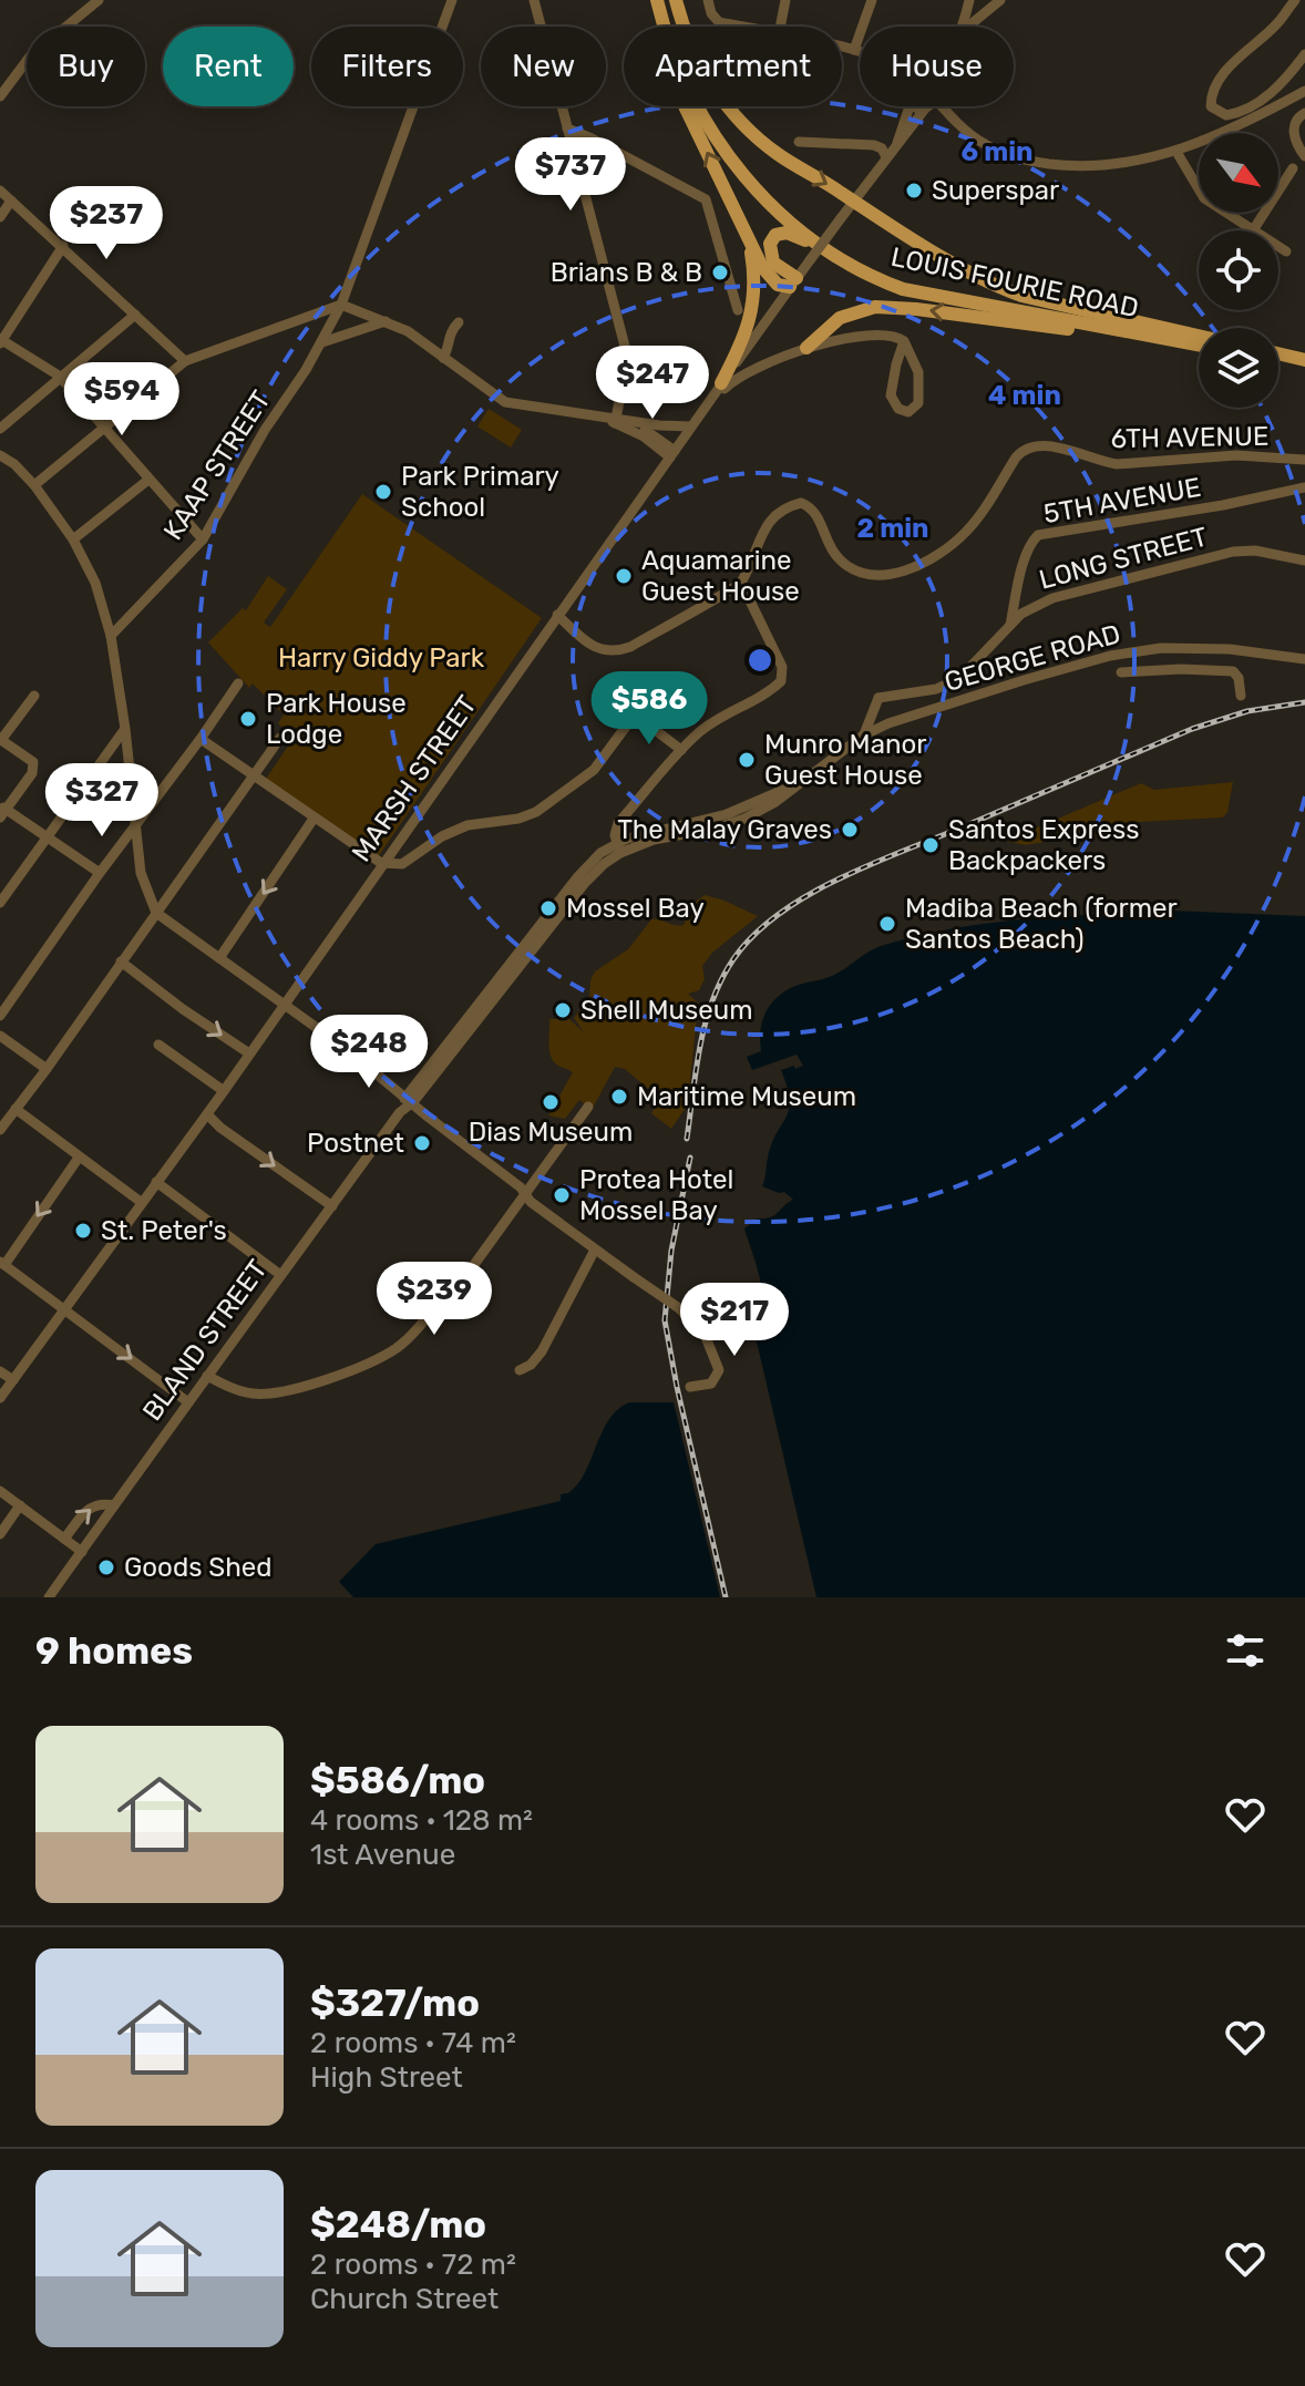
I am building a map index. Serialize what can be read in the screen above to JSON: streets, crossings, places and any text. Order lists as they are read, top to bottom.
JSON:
{
  "streets": {
    "main road": ["LOUIS FOURIE ROAD"],
    "street": [
      "6TH AVENUE",
      "KAAP STREET",
      "5TH AVENUE",
      "LONG STREET",
      "GEORGE ROAD",
      "MARSH STREET",
      "BLAND STREET"
    ]
  },
  "crossings": [
    ["5TH AVENUE", "LONG STREET"],
    ["GEORGE ROAD", "BLAND STREET"]
  ],
  "parks": ["Harry Giddy Park"],
  "places": [
    "Superspar",
    "Brians B & B",
    "Park Primary School",
    "Aquamarine Guest House",
    "Park House Lodge",
    "Munro Manor Guest House",
    "The Malay Graves",
    "Santos Express Backpackers",
    "Mossel Bay",
    "Madiba Beach (former Santos Beach)",
    "Shell Museum",
    "Maritime Museum",
    "Dias Museum",
    "Postnet",
    "Protea Hotel Mossel Bay",
    "St. Peter's",
    "Goods Shed"
  ],
  "north": "bottom right",
  "page": {
    "chip": [
      "Buy",
      "Rent",
      "Filters",
      "New",
      "Apartment",
      "House"
    ],
    "price": [
      "$737",
      "$237",
      "$247",
      "$594",
      "$586",
      "$327",
      "$248",
      "$239",
      "$217"
    ],
    "heading": "9 homes",
    "list": [
      {
        "name": "$586/mo",
        "note": "4 rooms · 128 m² · 1st Avenue"
      },
      {
        "name": "$327/mo",
        "note": "2 rooms · 74 m² · High Street"
      },
      {
        "name": "$248/mo",
        "note": "2 rooms · 72 m² · Church Street"
      }
    ]
  },
  "rings": ["6 min", "4 min", "2 min"]
}
